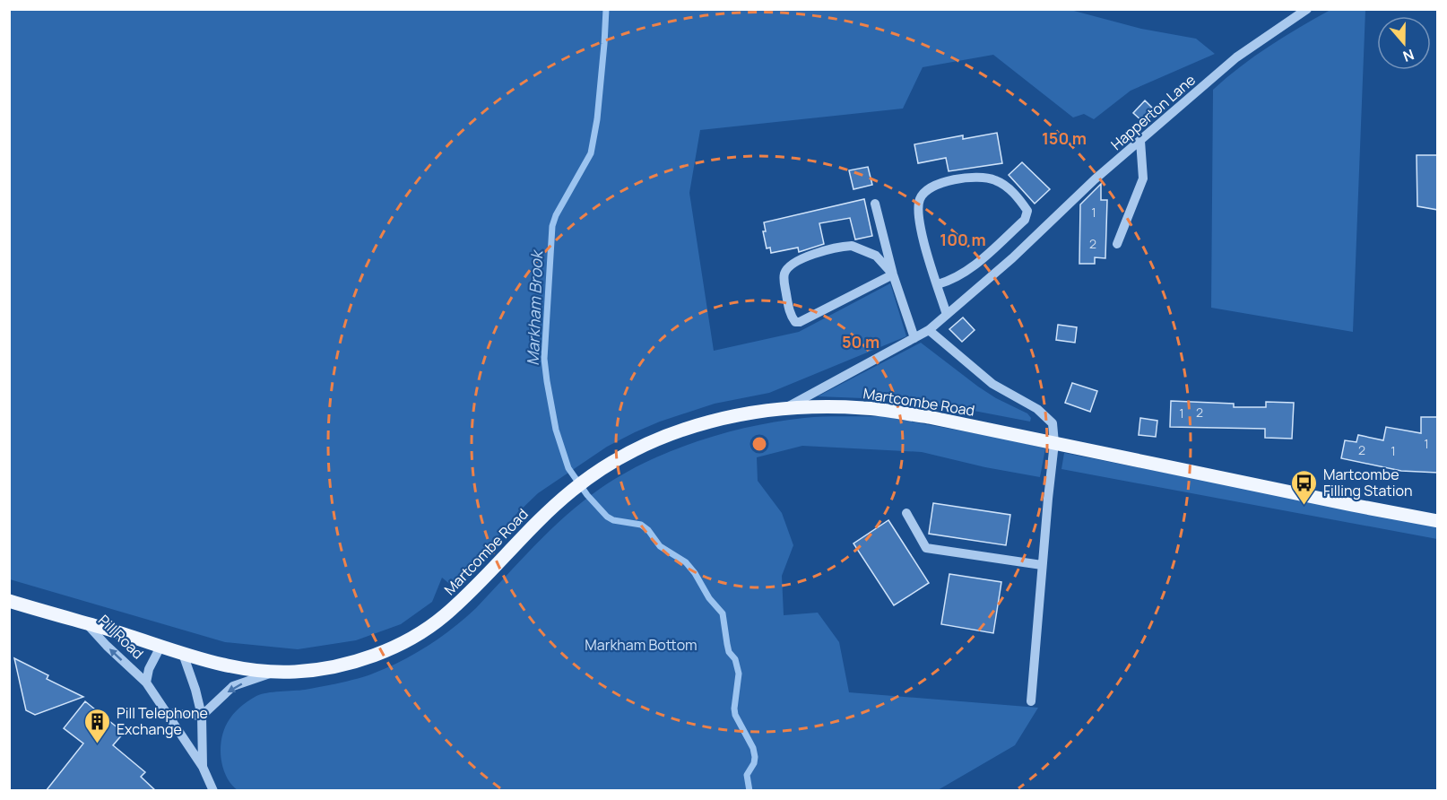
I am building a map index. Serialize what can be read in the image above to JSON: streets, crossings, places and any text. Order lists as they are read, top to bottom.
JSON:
{
  "streets": {
    "main road": ["Martcombe Road", "Pill Road"],
    "street": ["Happerton Lane"]
  },
  "crossings": [
    ["Happerton Lane", "Martcombe Road"],
    ["Martcombe Road", "Pill Road"]
  ],
  "water": ["Markham Brook"],
  "parks": ["Markham Bottom"],
  "places": {
    "bus stop": ["Martcombe Filling Station"],
    "building": ["Pill Telephone Exchange"]
  },
  "house_numbers": [
    "1",
    "2",
    "2",
    "1",
    "1",
    "2",
    "1"
  ],
  "north": "bottom",
  "rings": ["150 m", "100 m", "50 m"]
}
